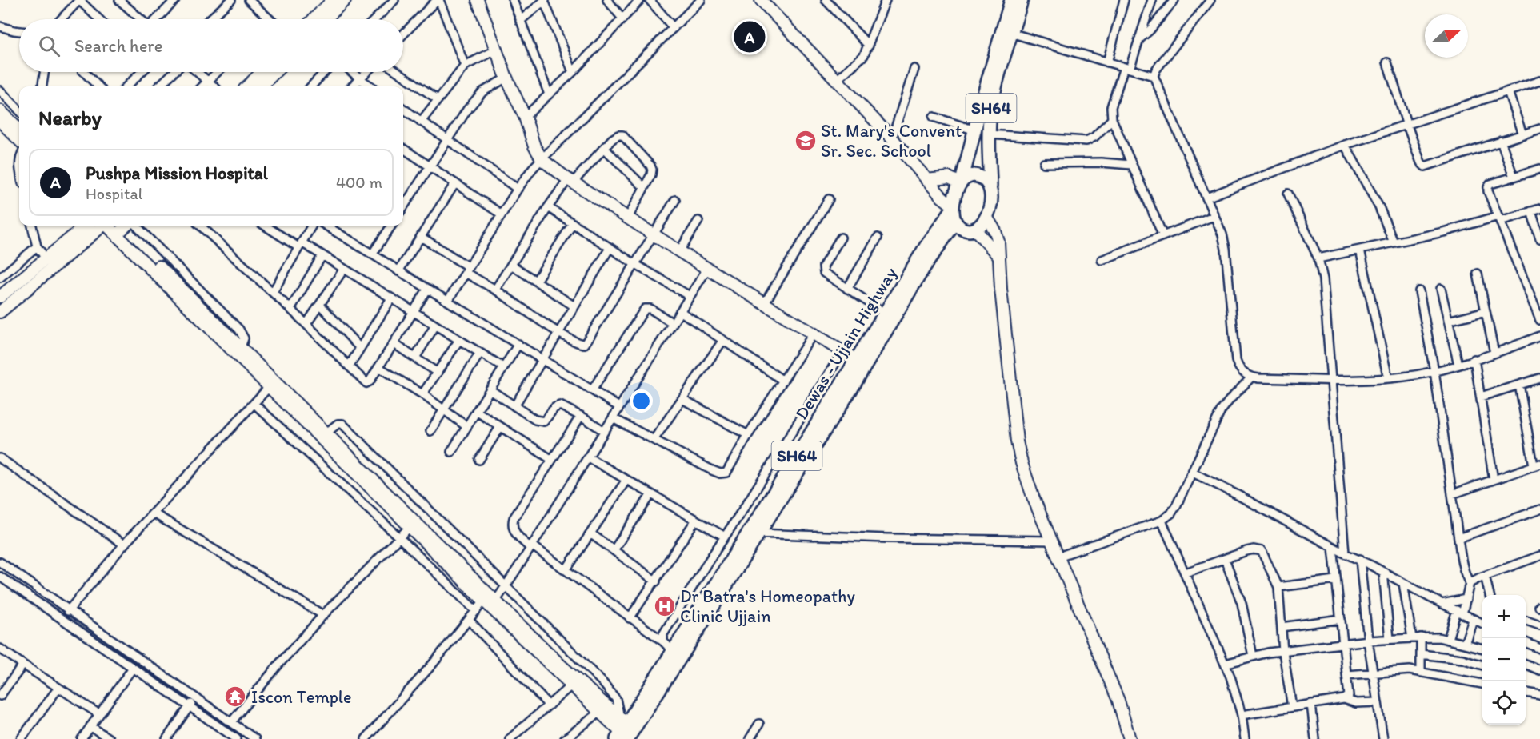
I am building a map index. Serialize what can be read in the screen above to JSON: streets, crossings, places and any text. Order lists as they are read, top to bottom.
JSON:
{
  "streets": {
    "main road": ["SH64", "Dewas - Ujjain Highway"]
  },
  "places": {
    "school or university": ["St. Mary's Convent Sr. Sec. School"],
    "hospital": ["Dr Batra's Homeopathy Clinic Ujjain"],
    "temple": ["Iscon Temple"]
  },
  "north": "right",
  "page": {
    "pins": "A",
    "search": "Search here",
    "heading": "Nearby",
    "list": [
      {
        "mark": "A",
        "name": "Pushpa Mission Hospital",
        "note": "Hospital",
        "value": "400 m"
      }
    ],
    "map_buttons": ["+", "−"]
  }
}
